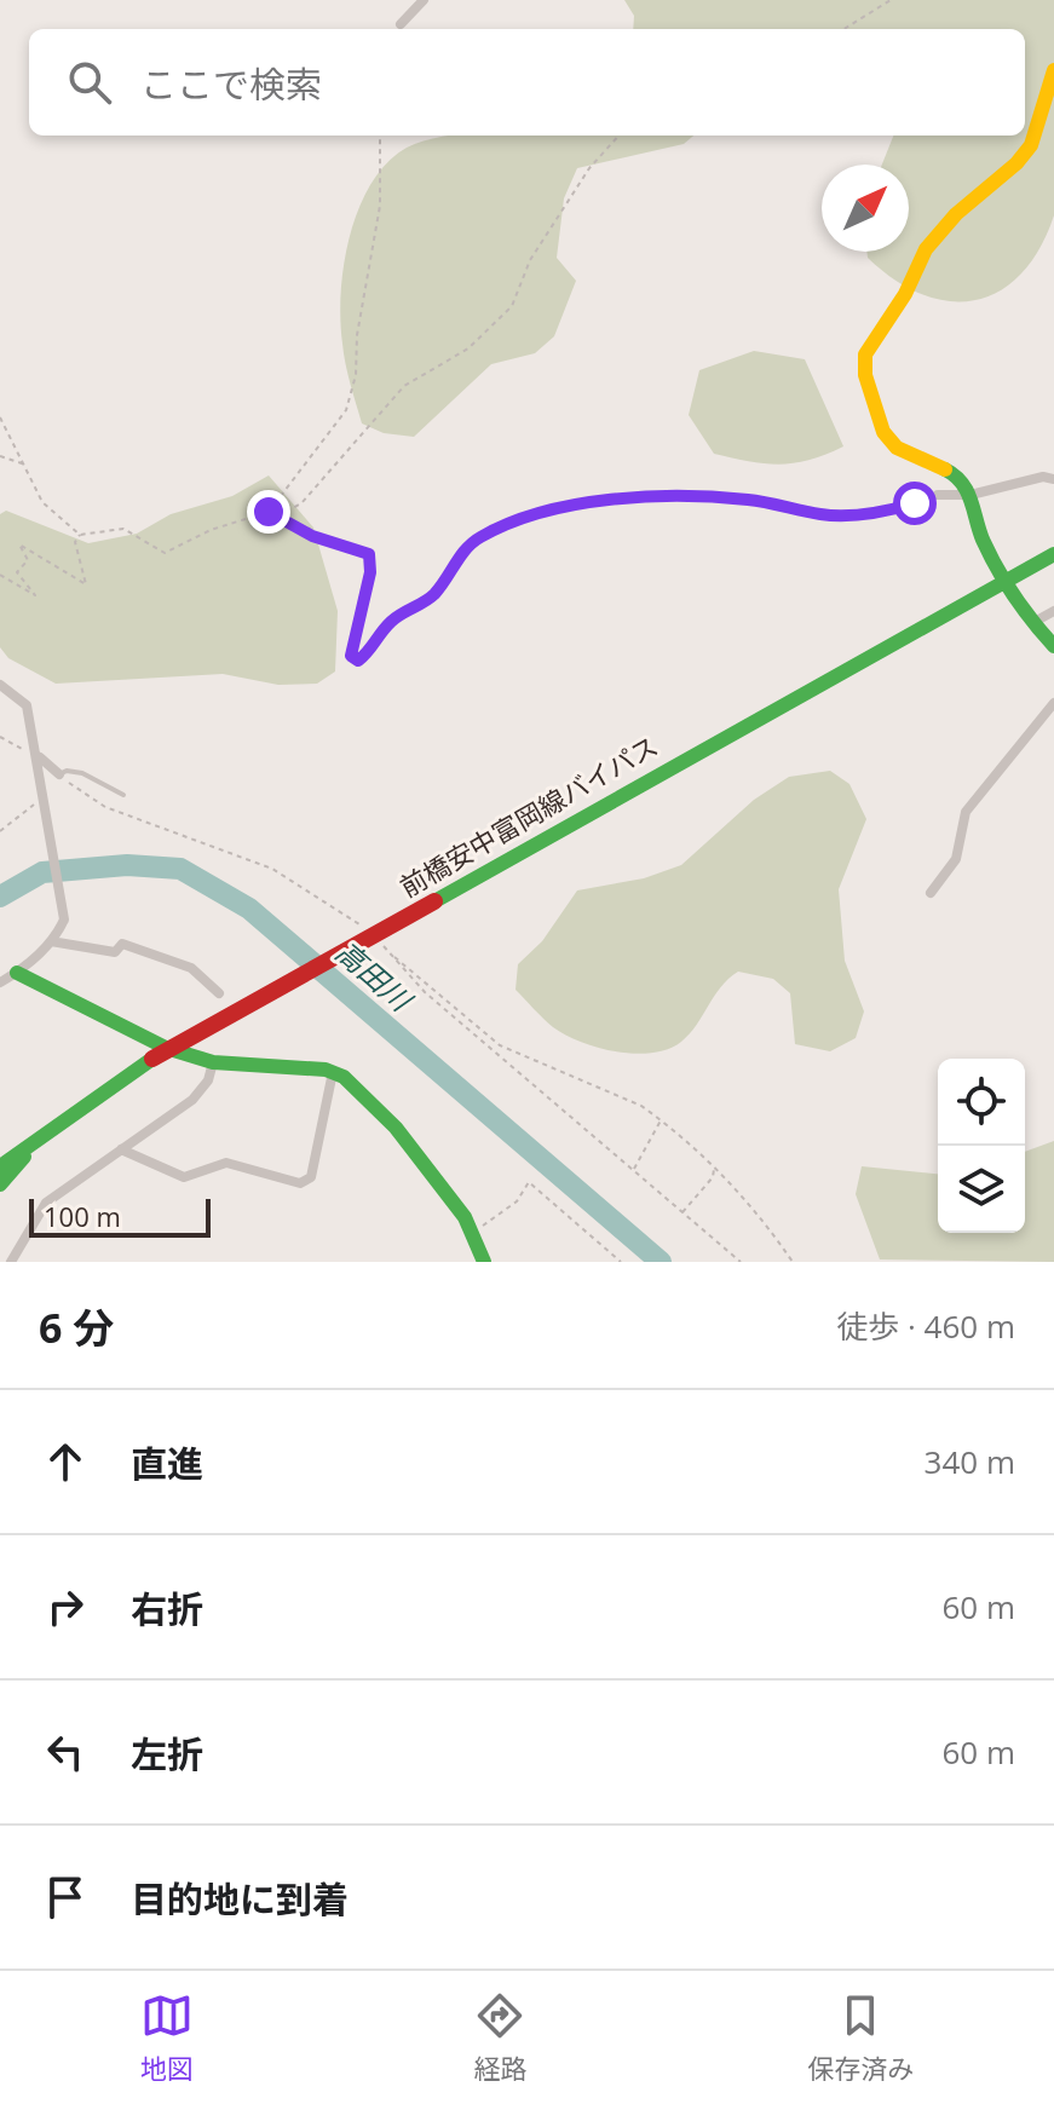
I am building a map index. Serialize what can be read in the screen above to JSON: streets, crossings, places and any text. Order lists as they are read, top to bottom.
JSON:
{
  "streets": {
    "street": ["前橋安中富岡線バイパス"]
  },
  "water": ["高田川"],
  "scale_bar": "100 m",
  "north": "top right",
  "page": {
    "search": "ここで検索",
    "scale": "100 m",
    "heading": ["6 分", "徒歩 · 460 m"],
    "list": [
      ["直進", "340 m"],
      ["右折", "60 m"],
      ["左折", "60 m"],
      "目的地に到着"
    ],
    "nav": ["地図", "経路", "保存済み"]
  }
}
